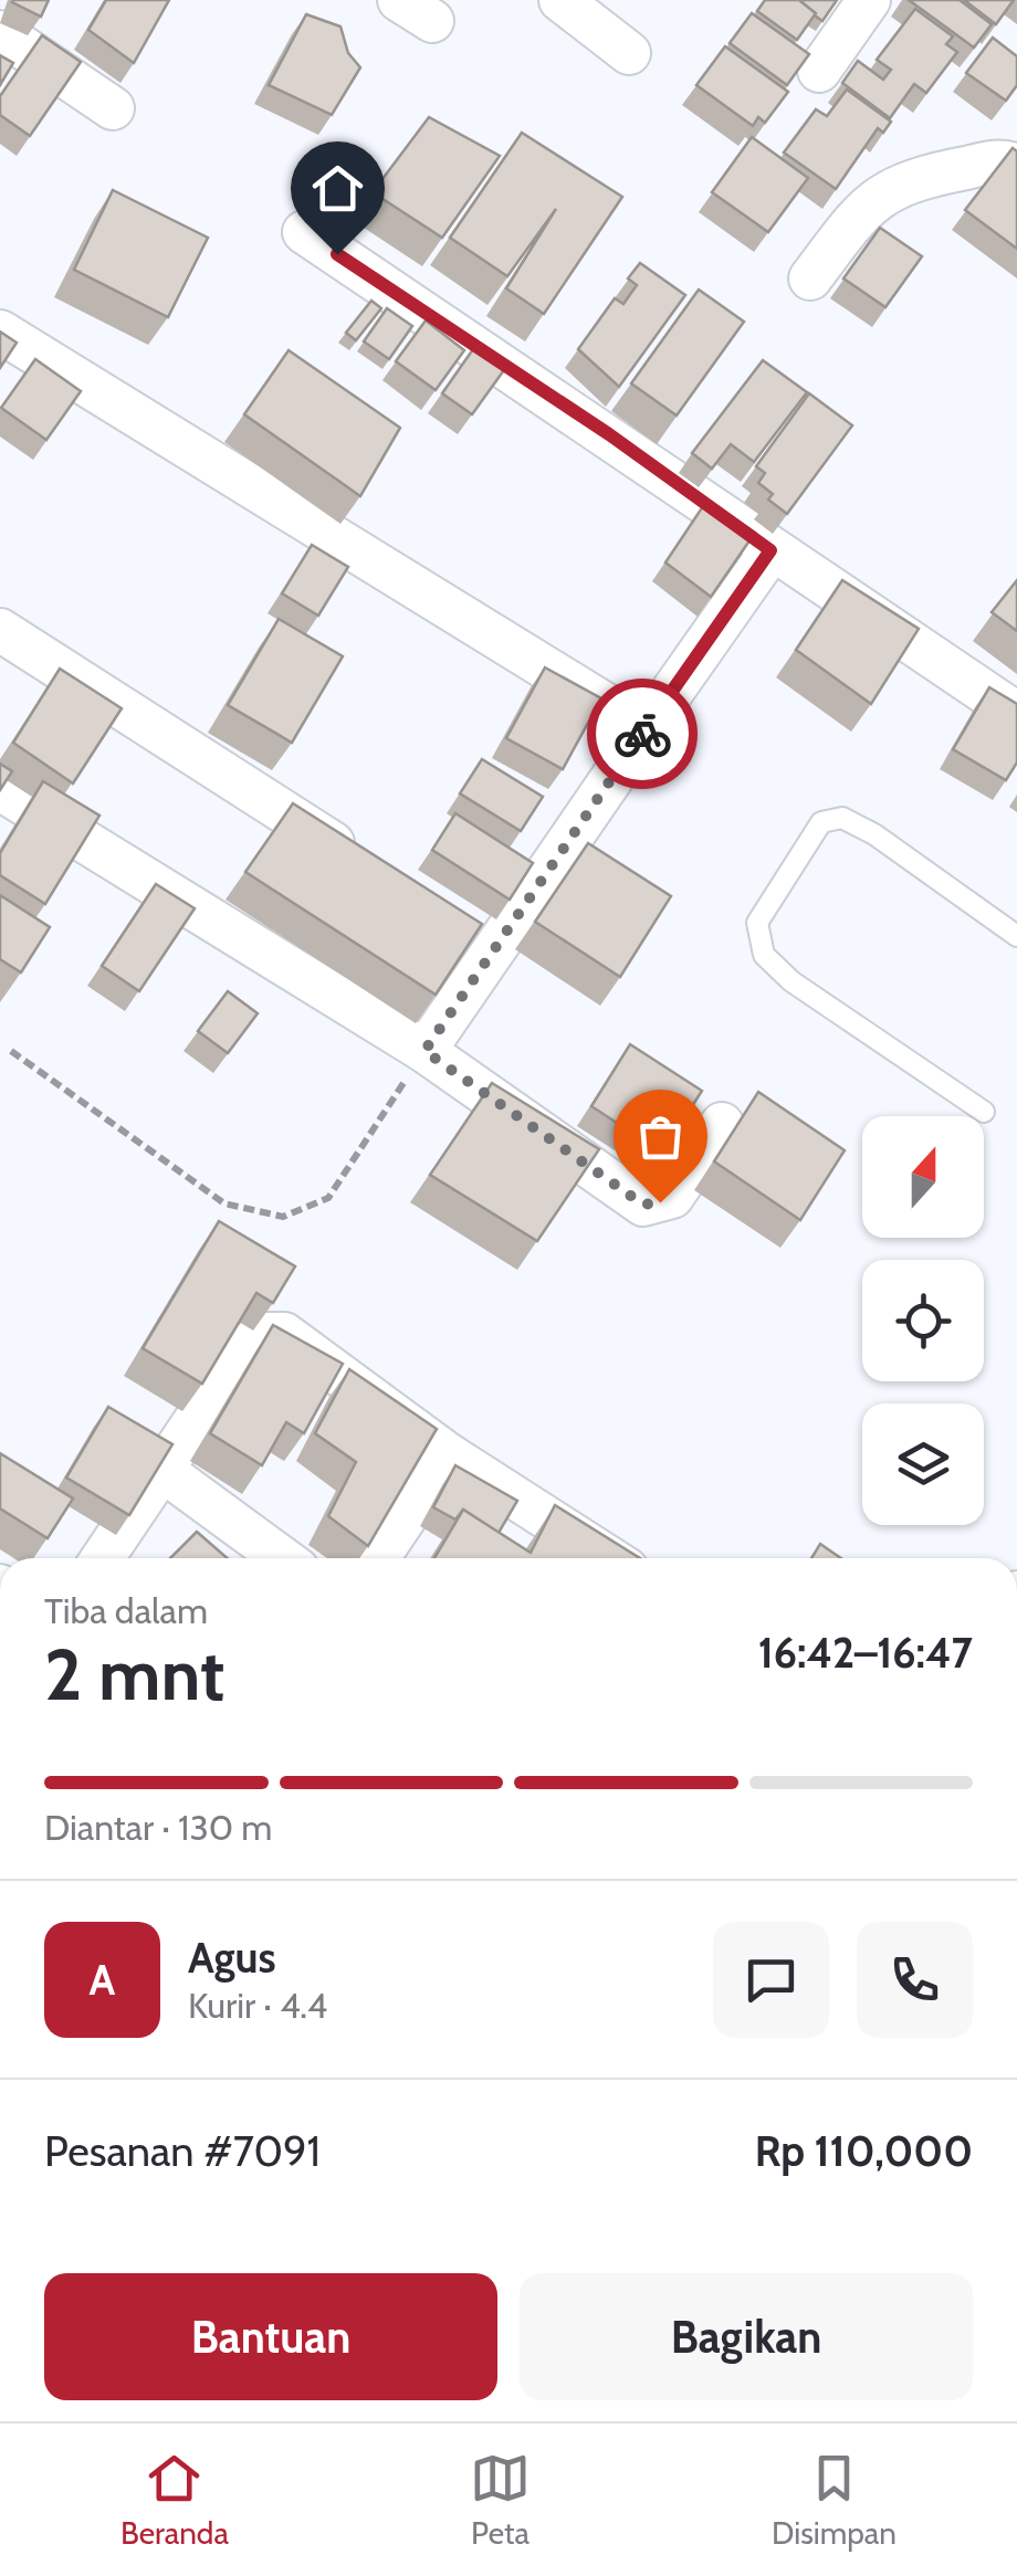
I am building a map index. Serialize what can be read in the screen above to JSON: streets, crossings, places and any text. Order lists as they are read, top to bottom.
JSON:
{
  "north": "top",
  "page": {
    "heading": ["2 mnt", "Tiba dalam", "16:42–16:47"],
    "panel": [
      "Agus",
      "Kurir · 4.4",
      "Pesanan #7091",
      "Rp 110,000"
    ],
    "bar": "Diantar · 130 m",
    "round": "A",
    "buttons": ["Bantuan", "Bagikan"],
    "tabs": ["Beranda", "Peta", "Disimpan"]
  }
}
